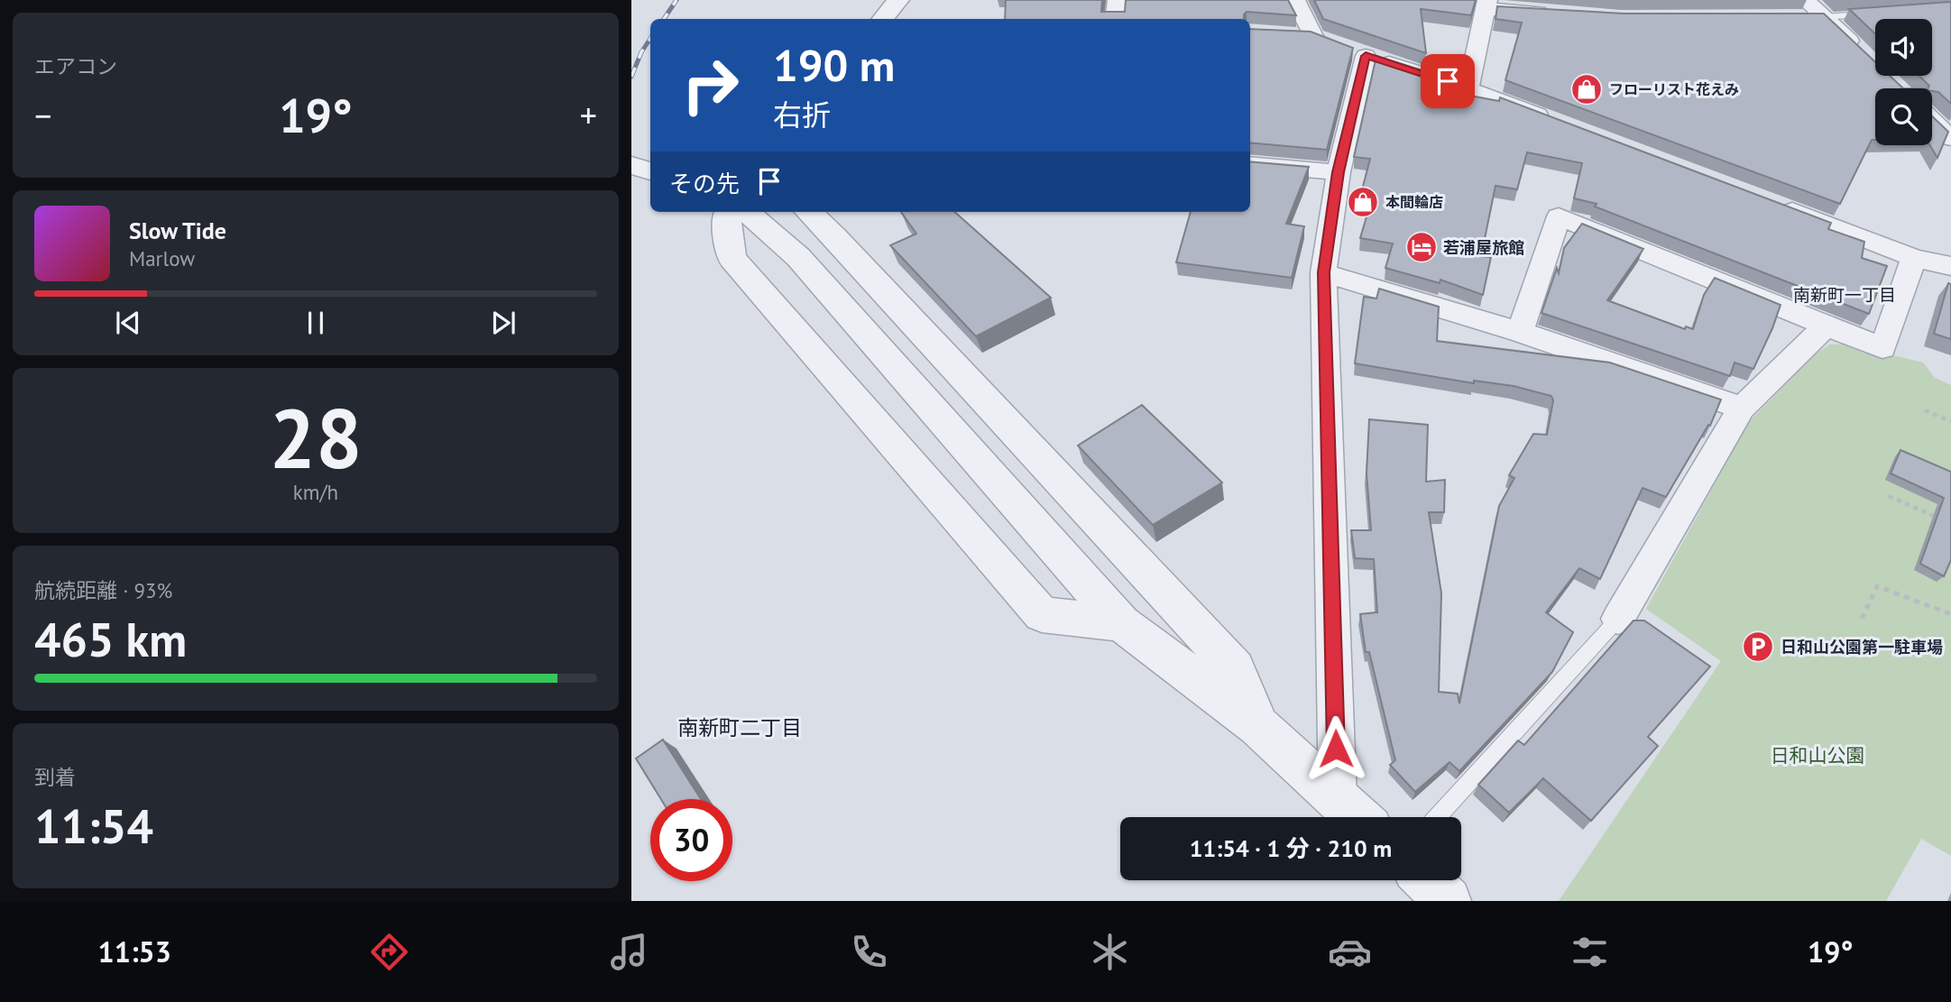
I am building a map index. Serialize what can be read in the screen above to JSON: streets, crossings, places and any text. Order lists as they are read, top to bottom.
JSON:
{
  "districts": ["南新町一丁目", "南新町二丁目"],
  "parks": ["日和山公園"],
  "places": {
    "shop": ["フローリスト花えみ", "本間輪店"],
    "hotel": ["若浦屋旅館"],
    "parking": ["日和山公園第一駐車場"]
  },
  "page": {
    "tile": [
      "エアコン",
      ["28", "km/h"],
      ["航続距離 · 93%", "465 km"],
      ["到着", "11:54"]
    ],
    "turn": ["190 m", "右折"],
    "heat": ["−", "19°", "+"],
    "then": "その先",
    "song": ["Slow Tide", "Marlow"],
    "limit": "30",
    "trip": "11:54 · 1 分 · 210 m",
    "tabs": ["11:53", "19°"]
  }
}
